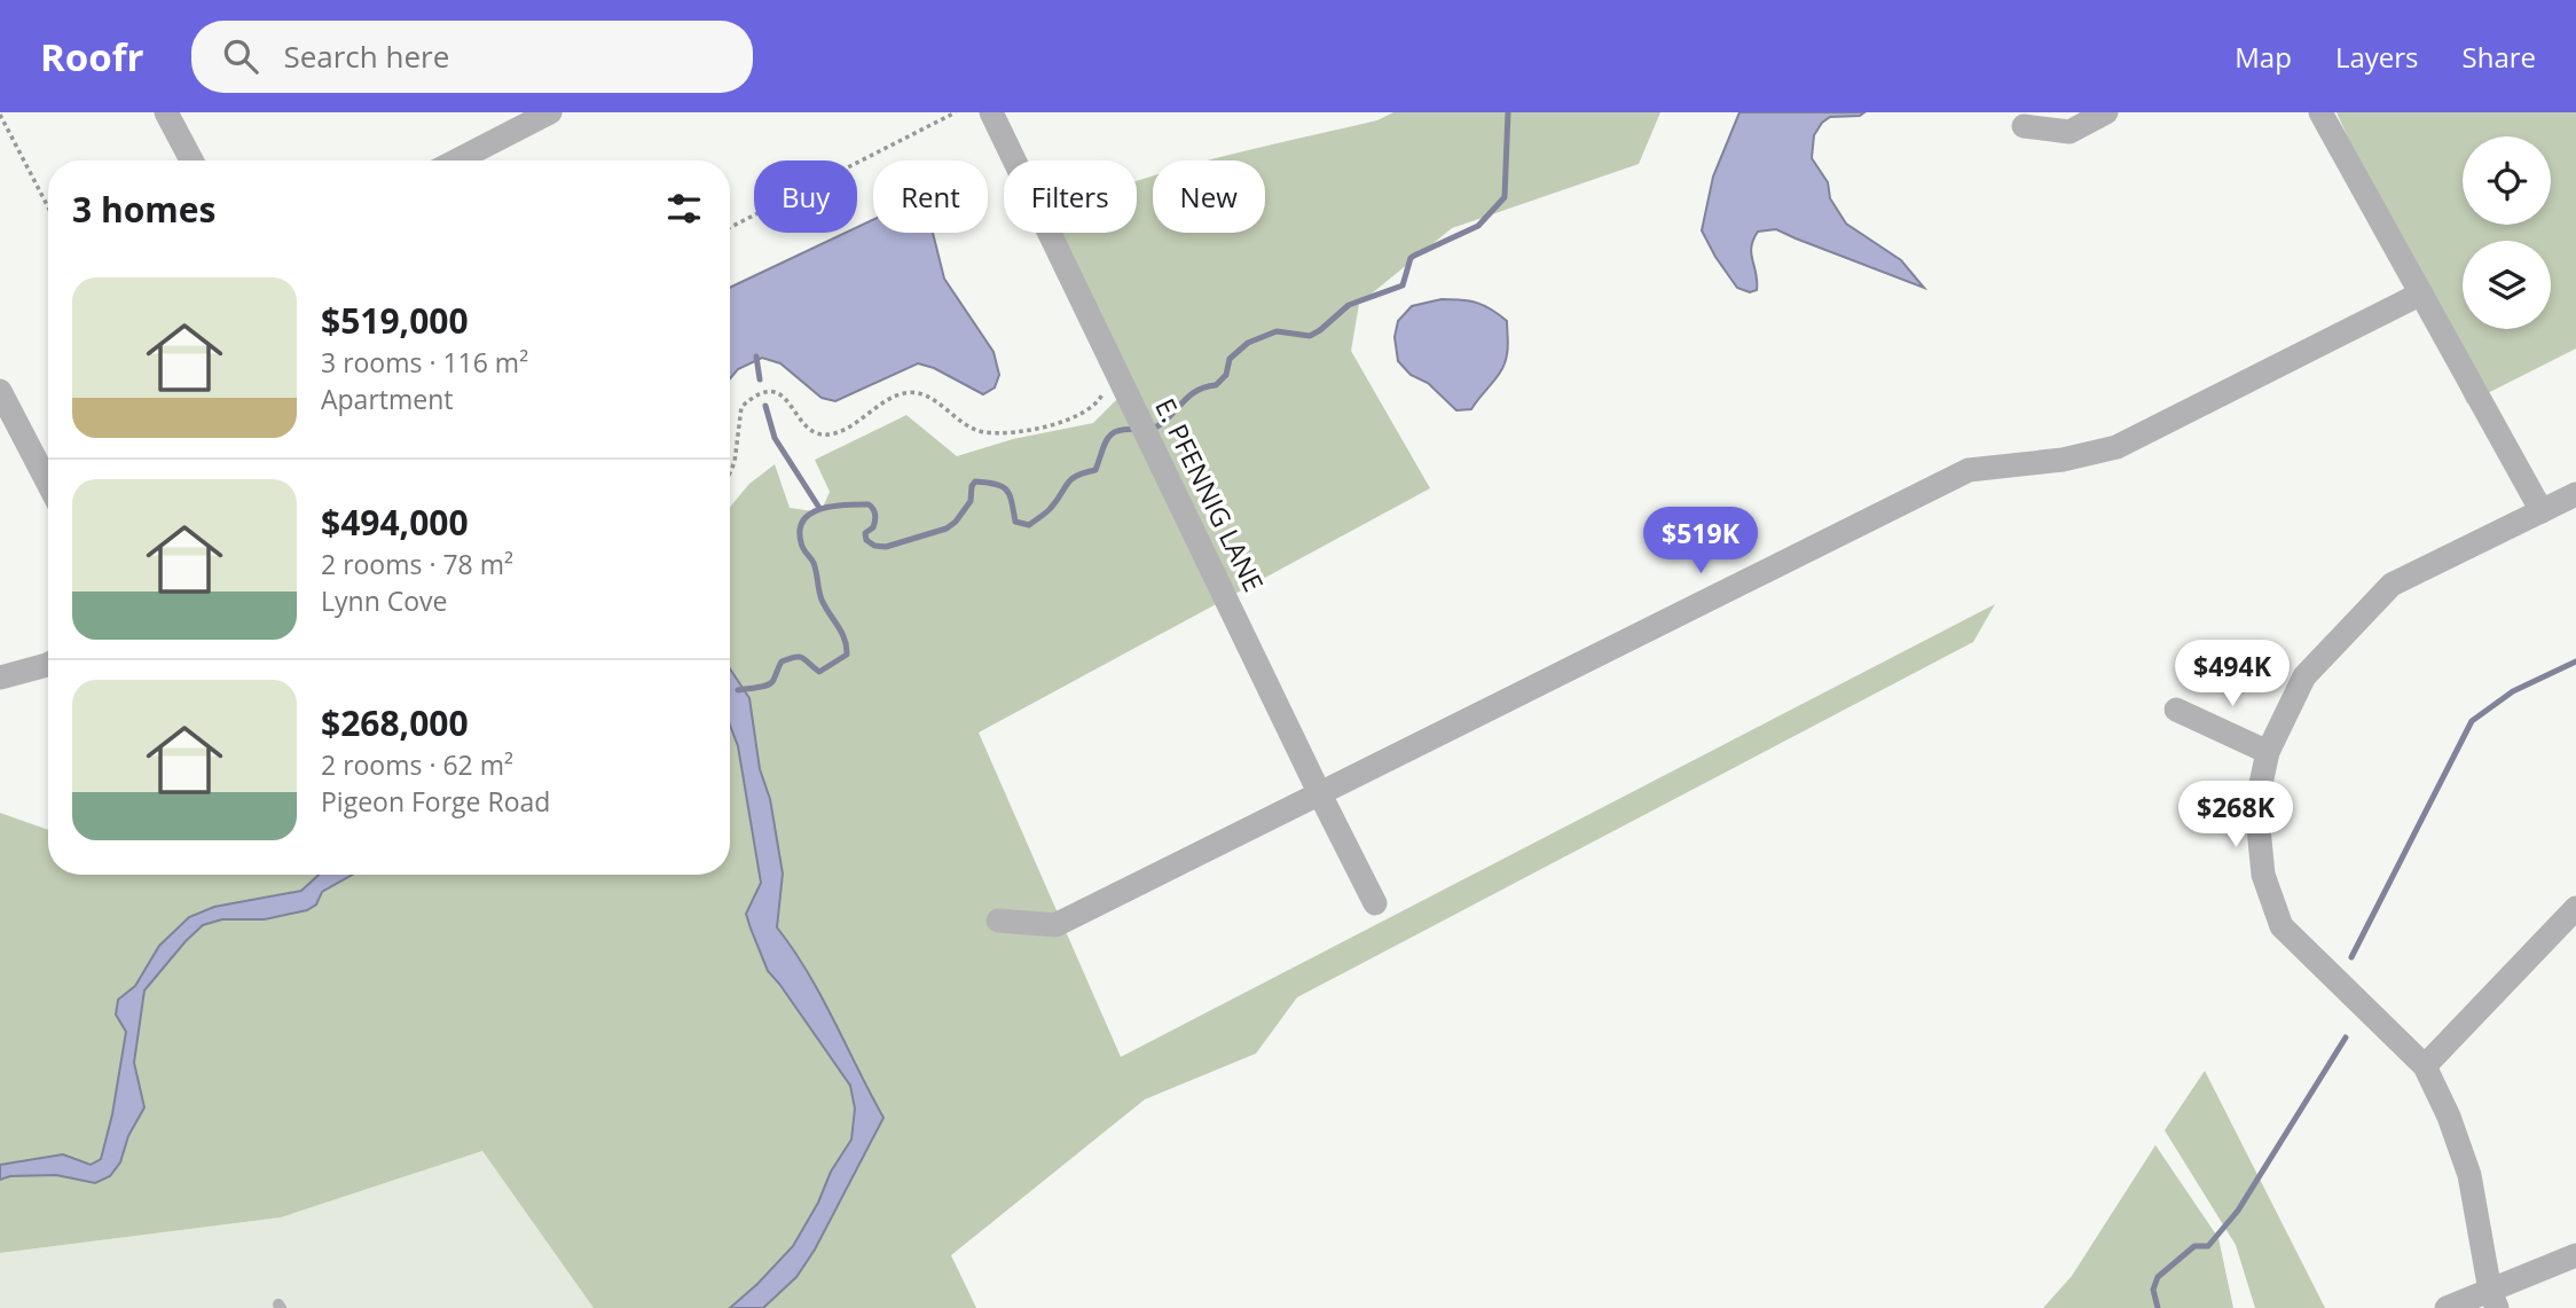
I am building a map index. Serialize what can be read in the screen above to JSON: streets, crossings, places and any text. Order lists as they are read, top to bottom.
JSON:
{
  "streets": {
    "street": ["E. PFENNIG LANE"]
  },
  "page": {
    "header": "Roofr",
    "search": "Search here",
    "nav": ["Map", "Layers", "Share"],
    "chip": [
      "Buy",
      "Rent",
      "Filters",
      "New"
    ],
    "heading": "3 homes",
    "list": [
      {
        "name": "$519,000",
        "note": "3 rooms · 116 m² · Apartment"
      },
      {
        "name": "$494,000",
        "note": "2 rooms · 78 m² · Lynn Cove"
      },
      {
        "name": "$268,000",
        "note": "2 rooms · 62 m² · Pigeon Forge Road"
      }
    ],
    "price": ["$519K", "$494K", "$268K"]
  }
}
